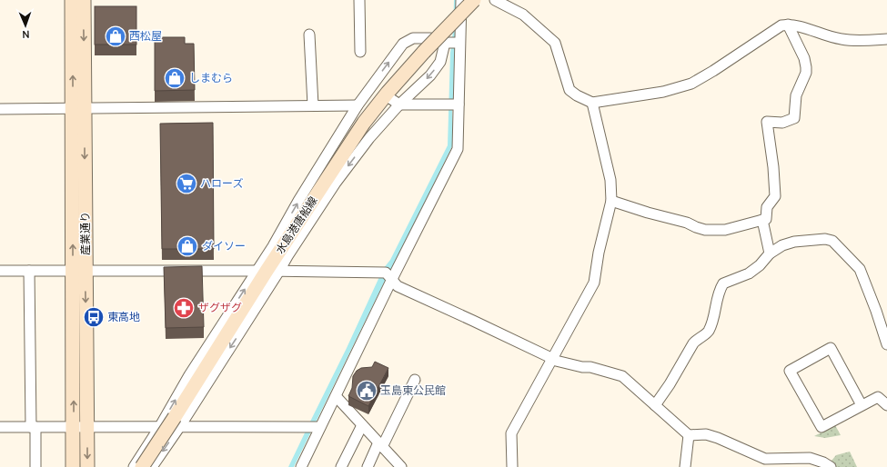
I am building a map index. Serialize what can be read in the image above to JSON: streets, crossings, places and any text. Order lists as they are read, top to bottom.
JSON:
{
  "streets": {
    "street": ["水島港唐船線", "産業通り"]
  },
  "places": {
    "shop": ["西松屋", "しまむら", "ダイソー"],
    "supermarket": ["ハローズ"],
    "pharmacy": ["ザグザグ"],
    "bus stop": ["東高地"],
    "public building": ["玉島東公民館"]
  },
  "north": "bottom"
}
